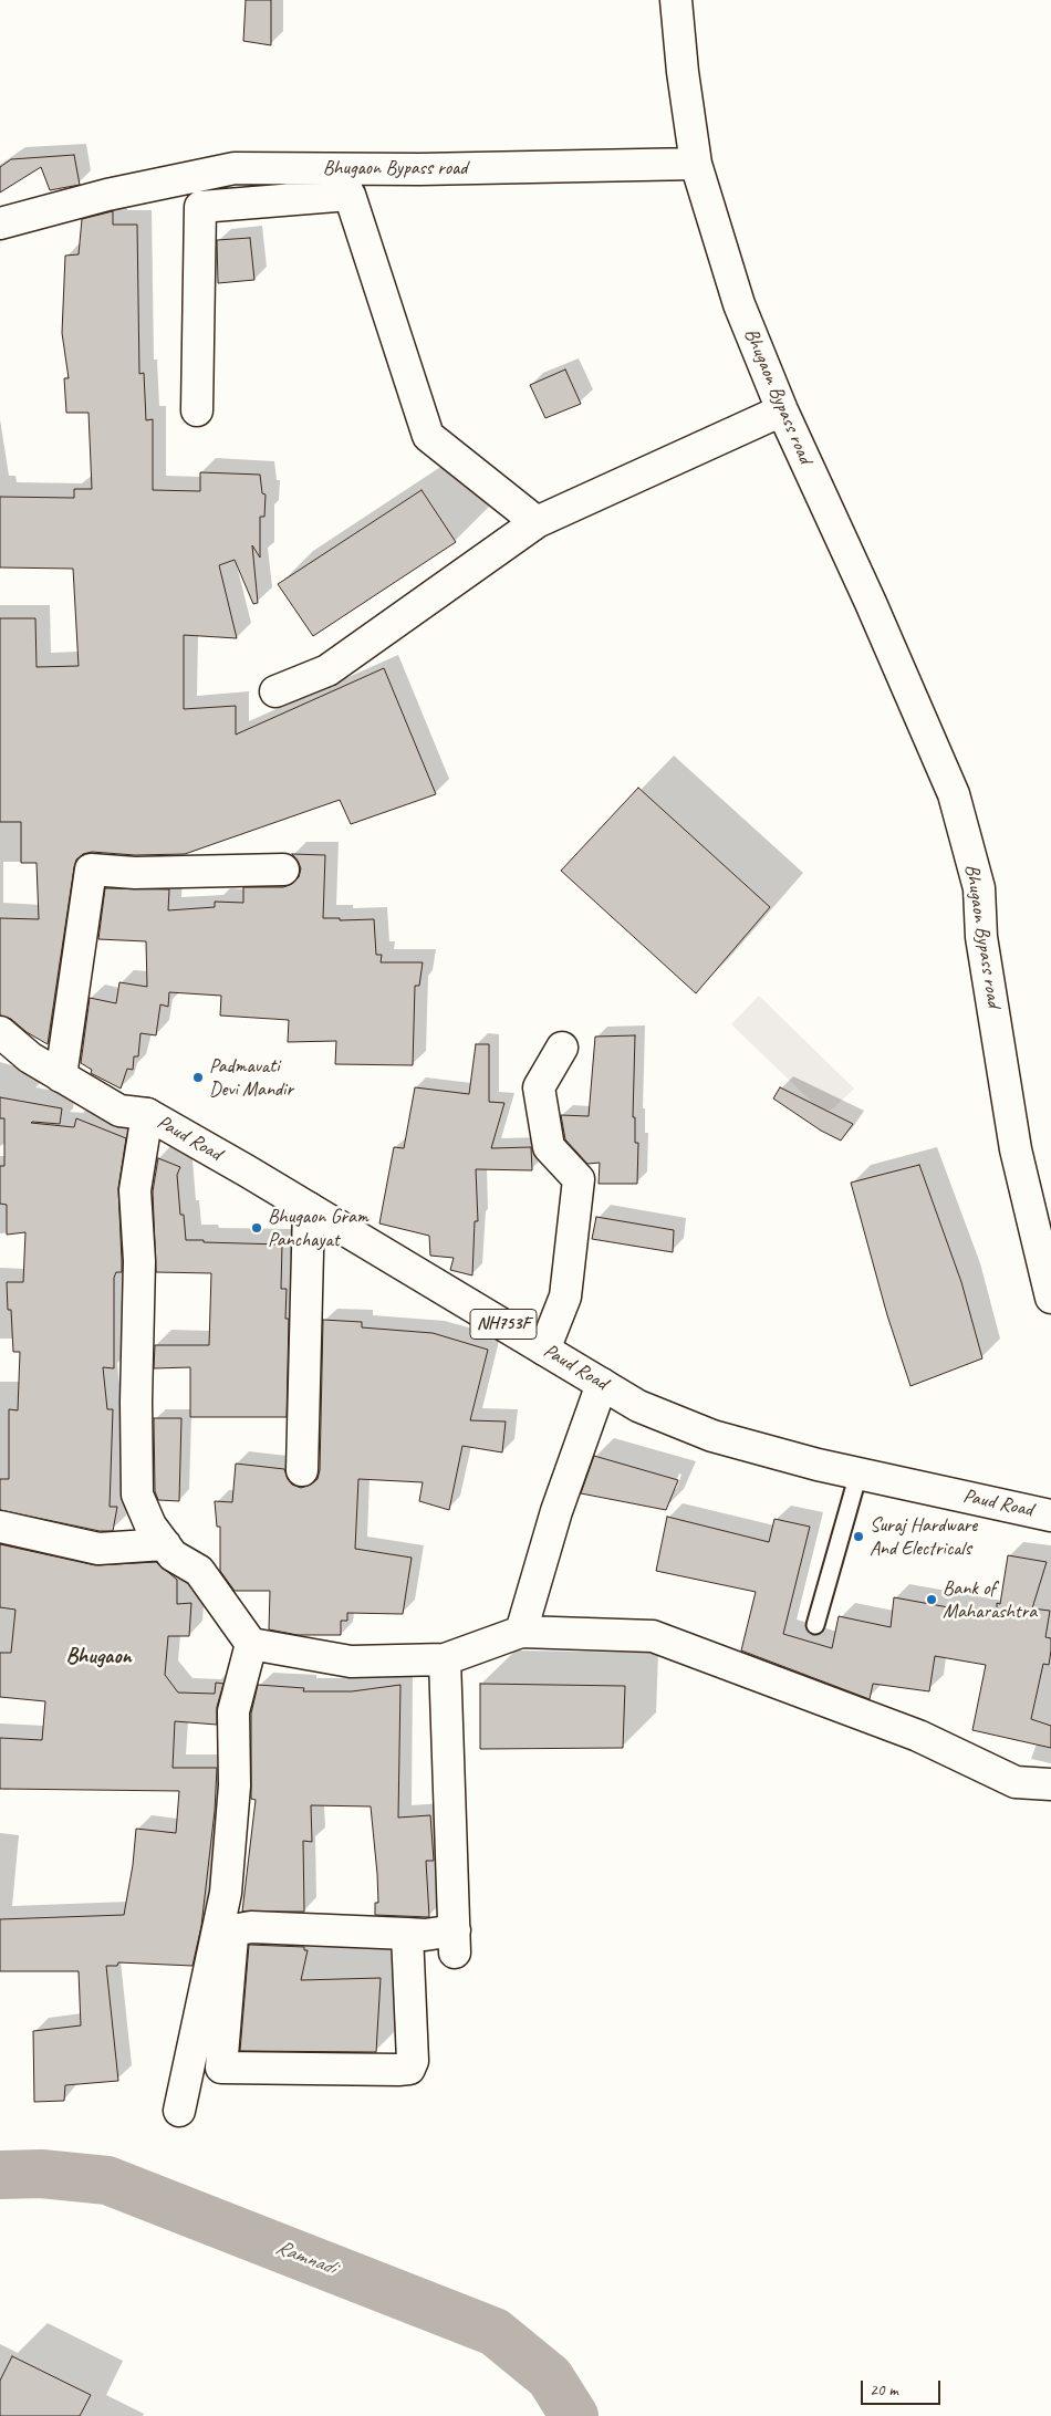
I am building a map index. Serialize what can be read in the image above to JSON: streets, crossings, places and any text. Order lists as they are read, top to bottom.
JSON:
{
  "streets": {
    "street": ["Bhugaon Bypass road", "Paud Road", "NH753F"]
  },
  "districts": ["Bhugaon"],
  "water": ["Ramnadi"],
  "places": [
    "Padmavati Devi Mandir",
    "Bhugaon Gram Panchayat",
    "Suraj Hardware And Electricals",
    "Bank of Maharashtra"
  ],
  "scale_bar": "20 m"
}
